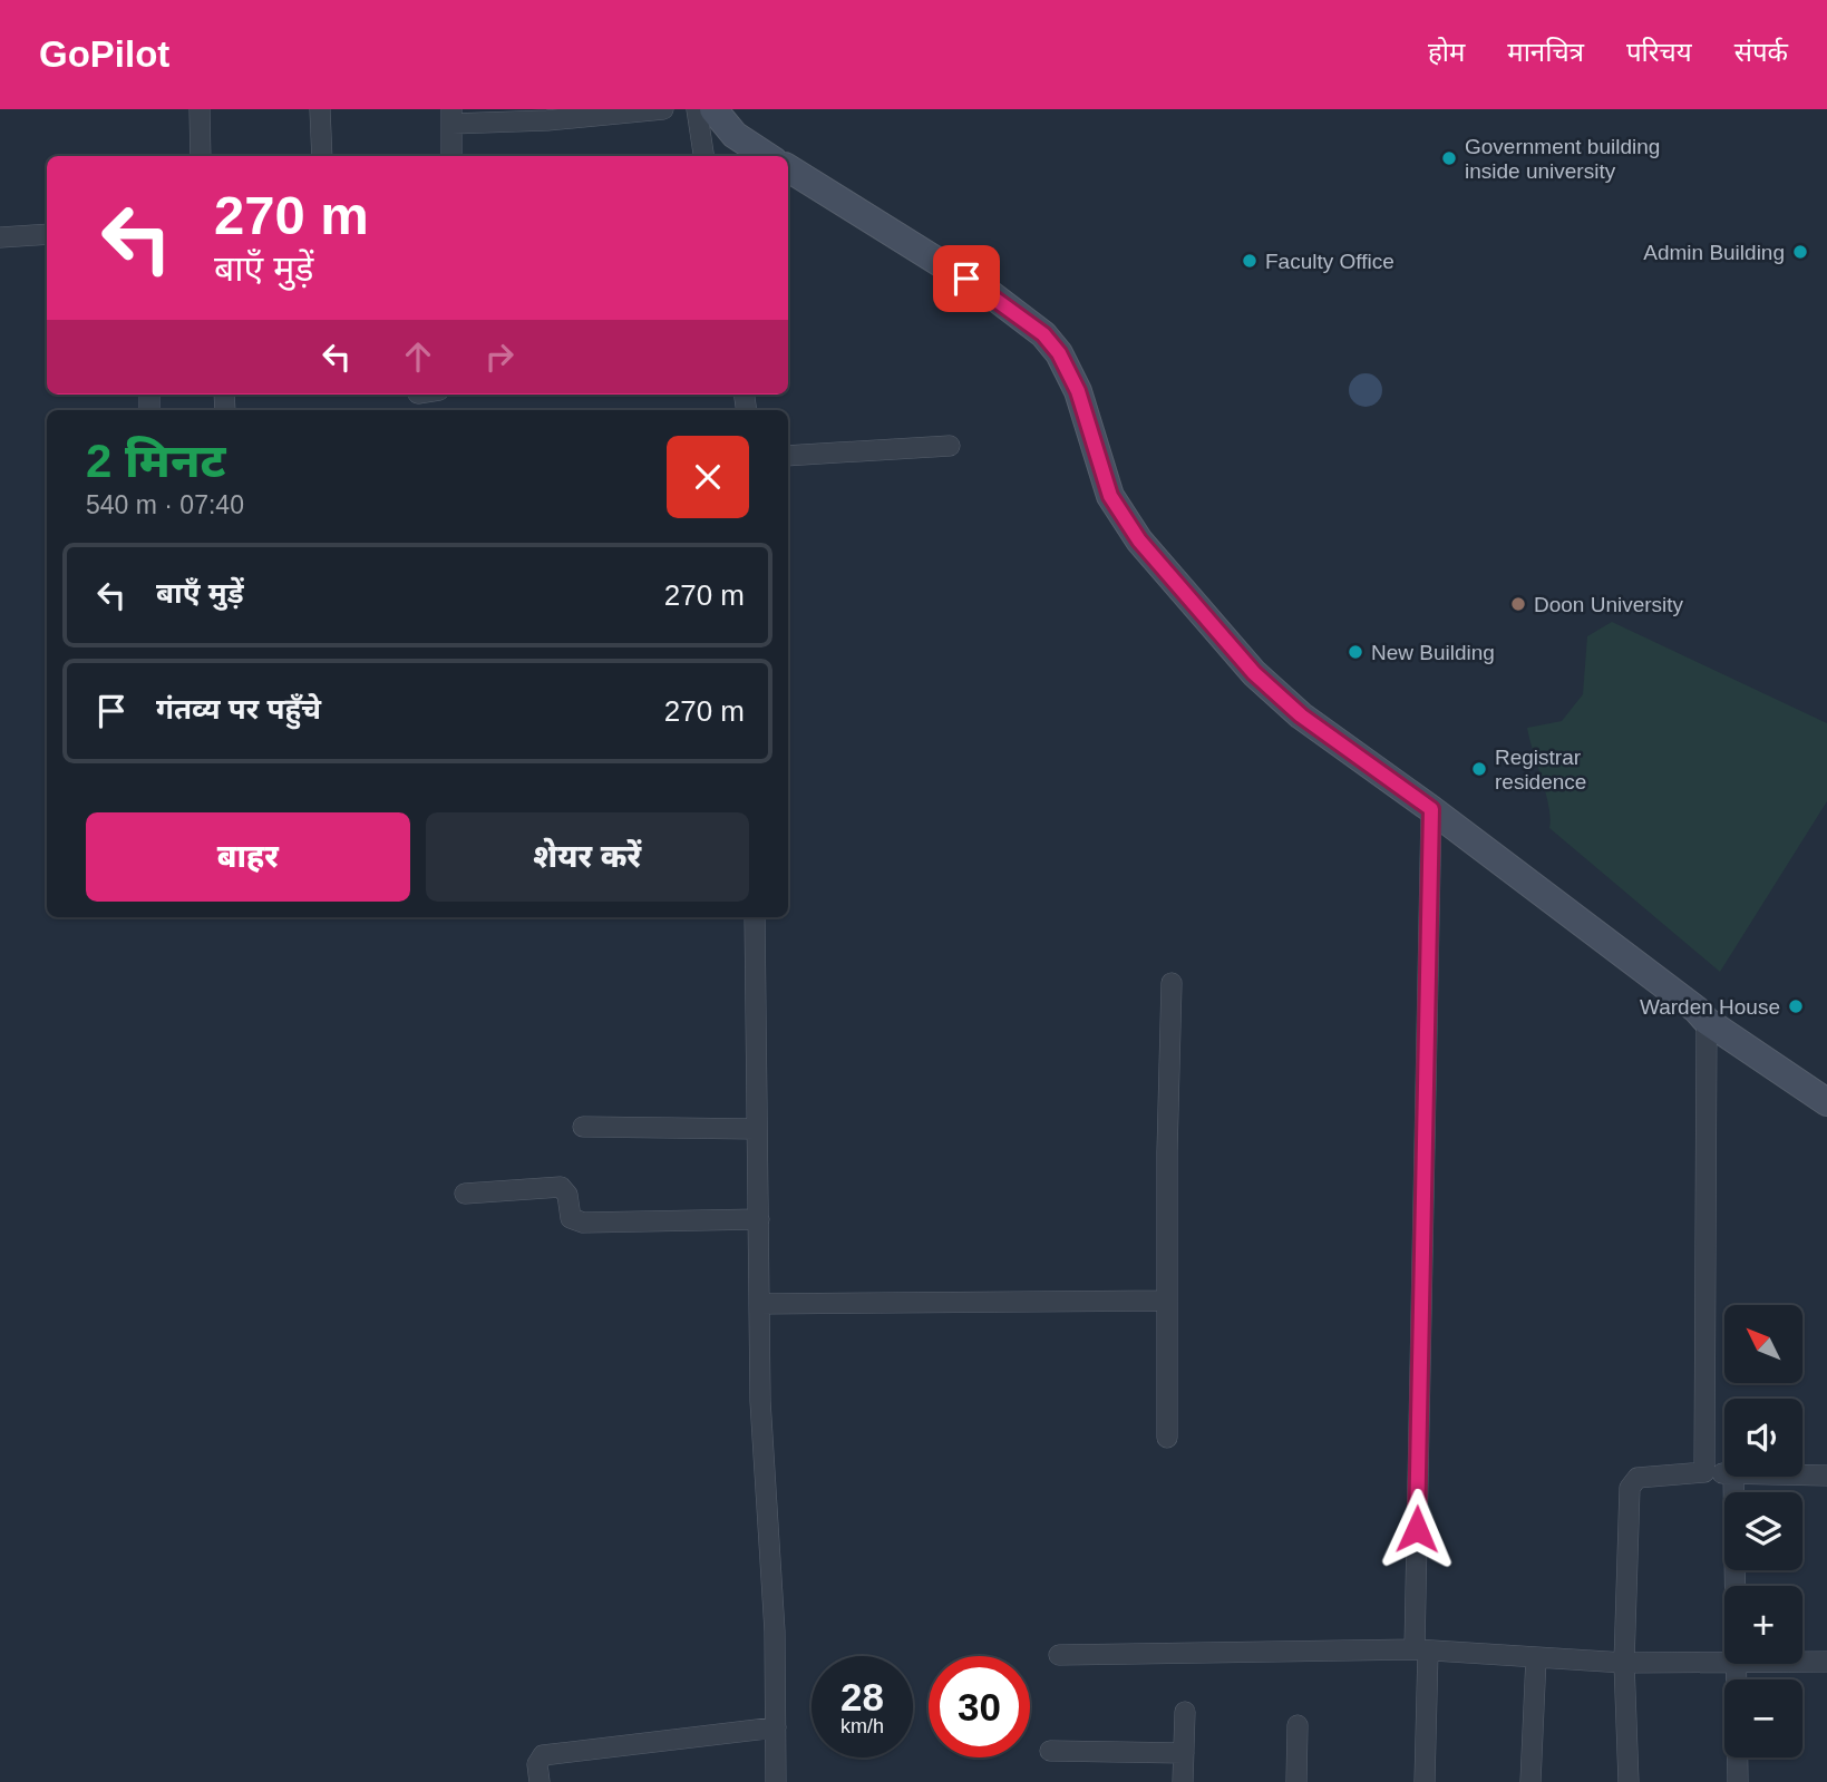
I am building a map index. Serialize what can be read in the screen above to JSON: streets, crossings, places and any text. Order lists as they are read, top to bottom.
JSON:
{
  "places": [
    "Government building inside university",
    "Admin Building",
    "Faculty Office",
    "Doon University",
    "New Building",
    "Registrar residence",
    "Warden House"
  ],
  "north": "top left",
  "page": {
    "header": "GoPilot",
    "nav": [
      "होम",
      "मानचित्र",
      "परिचय",
      "संपर्क"
    ],
    "turn": ["270 m", "बाएँ मुड़ें"],
    "heading": ["2 मिनट", "540 m · 07:40"],
    "list": [
      {
        "name": "बाएँ मुड़ें",
        "value": "270 m"
      },
      {
        "name": "गंतव्य पर पहुँचे",
        "value": "270 m"
      }
    ],
    "buttons": ["बाहर", "शेयर करें"],
    "map_buttons": ["+", "−"],
    "speed": "28 km/h",
    "limit": "30"
  }
}
